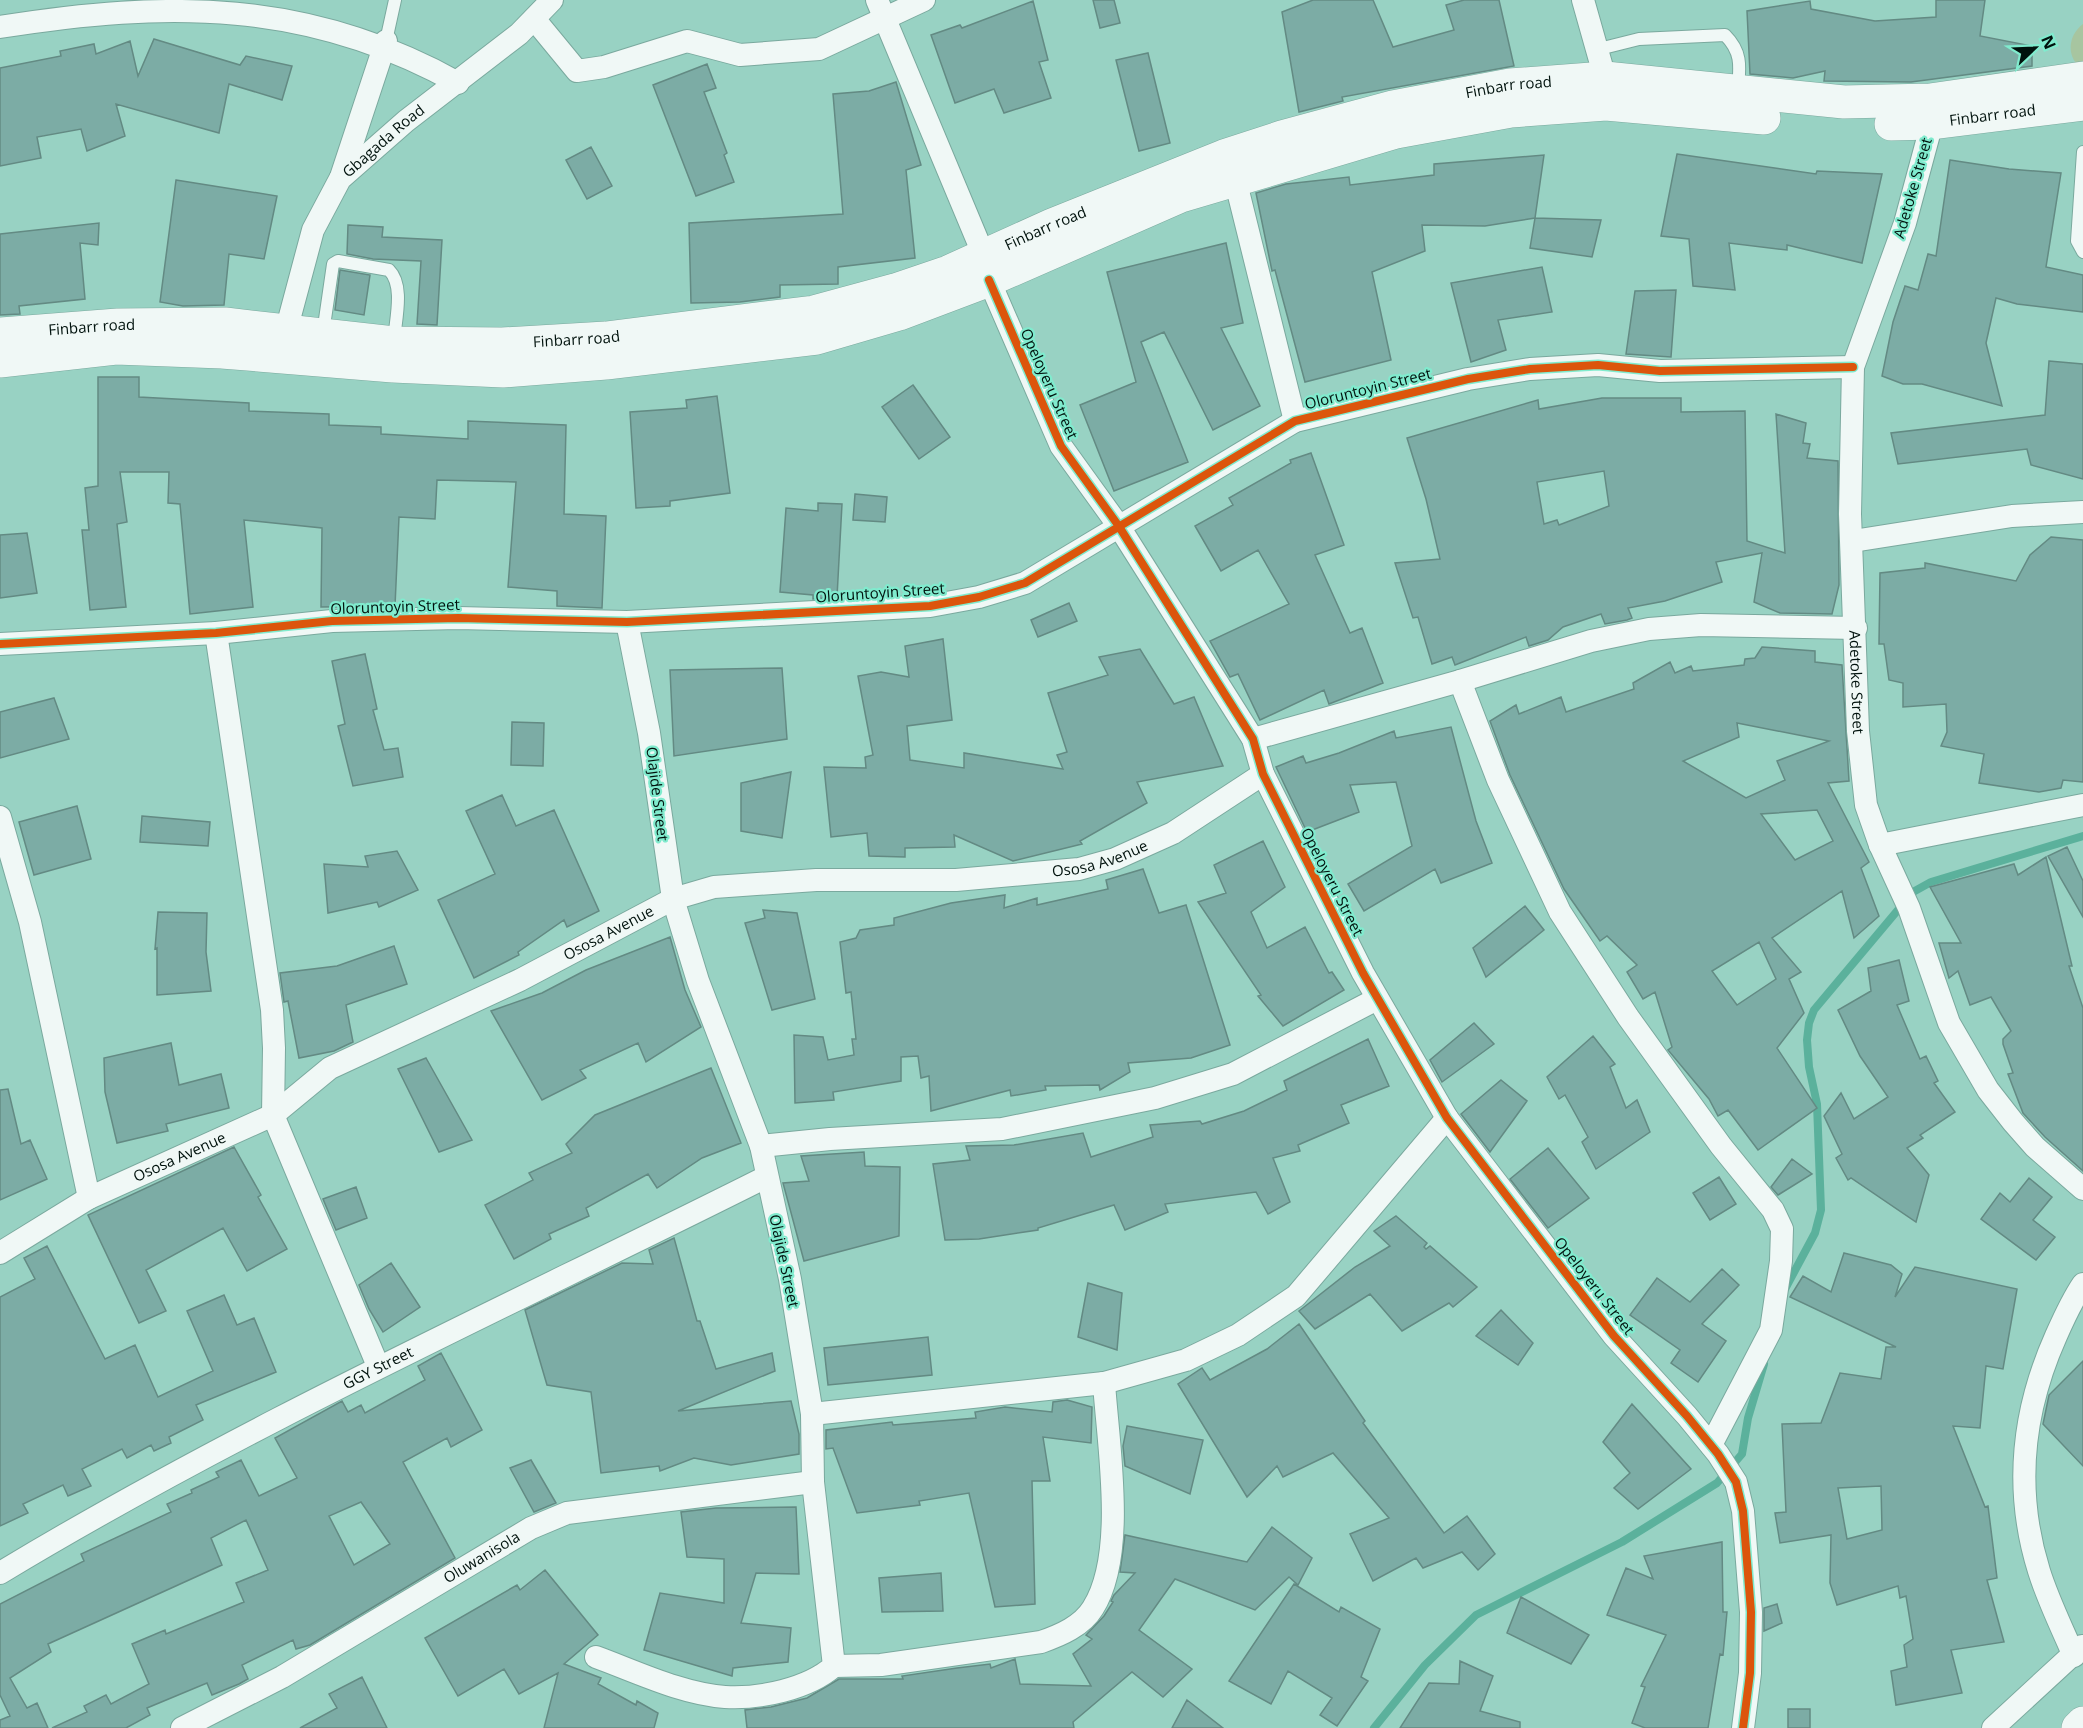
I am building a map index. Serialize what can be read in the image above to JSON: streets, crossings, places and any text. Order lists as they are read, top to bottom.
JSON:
{
  "streets": {
    "main road": ["Finbarr road"],
    "street": [
      "Gbagada Road",
      "Adetoke Street",
      "Opeloyeru Street",
      "Oloruntoyin Street",
      "Olajide Street",
      "Ososa Avenue",
      "GGY Street",
      "Oluwanisola"
    ]
  },
  "crossings": [
    ["Finbarr road", "Gbagada Road"],
    ["Finbarr road", "Adetoke Street"],
    ["Finbarr road", "Opeloyeru Street"],
    ["Adetoke Street", "Oloruntoyin Street"],
    ["Opeloyeru Street", "Oloruntoyin Street"],
    ["Opeloyeru Street", "Ososa Avenue"],
    ["Oloruntoyin Street", "Olajide Street"],
    ["Olajide Street", "Ososa Avenue"],
    ["Olajide Street", "GGY Street"],
    ["Olajide Street", "Oluwanisola"]
  ],
  "north": "top right"
}
